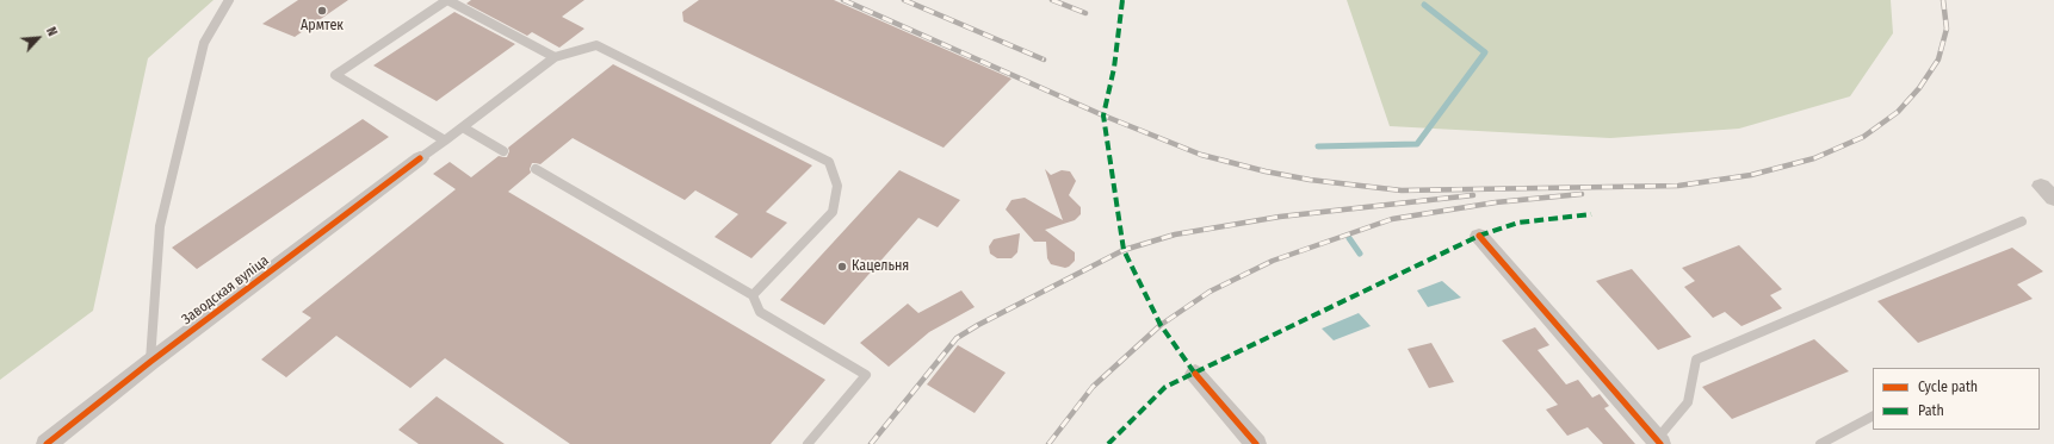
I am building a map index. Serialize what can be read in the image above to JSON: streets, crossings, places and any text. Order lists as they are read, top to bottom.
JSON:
{
  "streets": {
    "street": ["Заводская вуліца"]
  },
  "places": ["Армтек", "Кацельня"],
  "legend": ["Cycle path", "Path"],
  "north": "top right"
}
